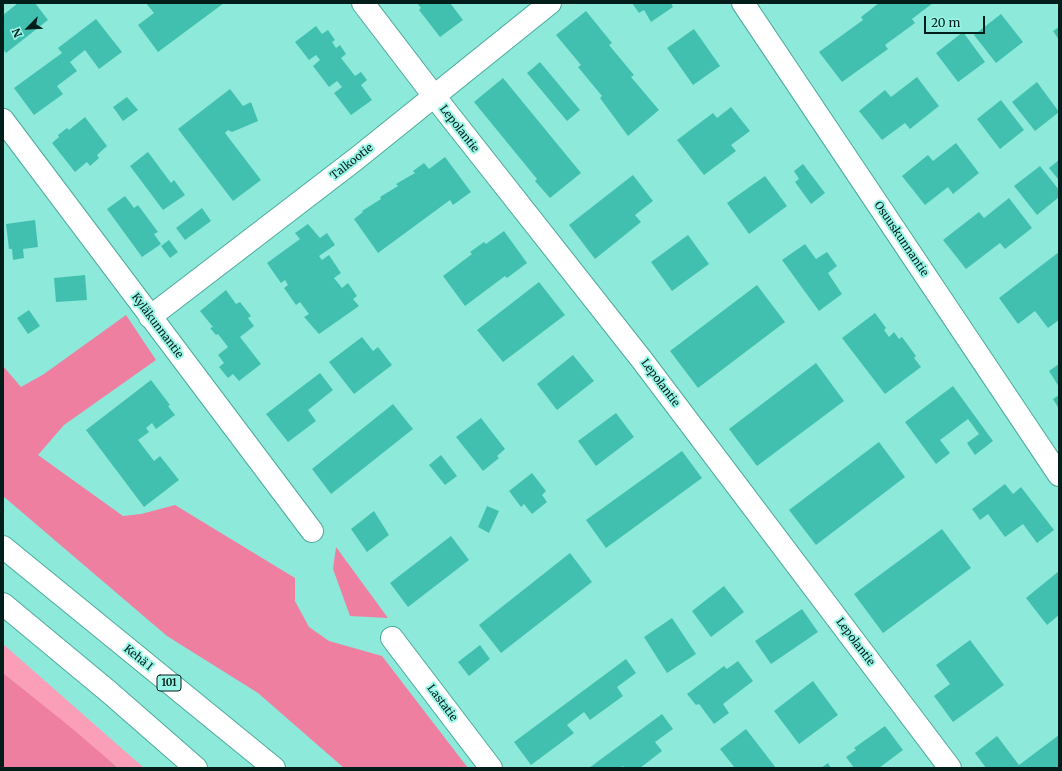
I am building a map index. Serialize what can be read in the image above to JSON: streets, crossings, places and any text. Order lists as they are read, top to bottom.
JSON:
{
  "streets": {
    "main road": [
      "Lepolantie",
      "Talkootie",
      "Osuuskunnantie",
      "Kyläkunnantie",
      "Kehä I",
      "101",
      "Lastatie"
    ]
  },
  "crossings": [
    ["Lepolantie", "Talkootie"],
    ["Talkootie", "Kyläkunnantie"]
  ],
  "scale_bar": "20 m",
  "north": "bottom left"
}
